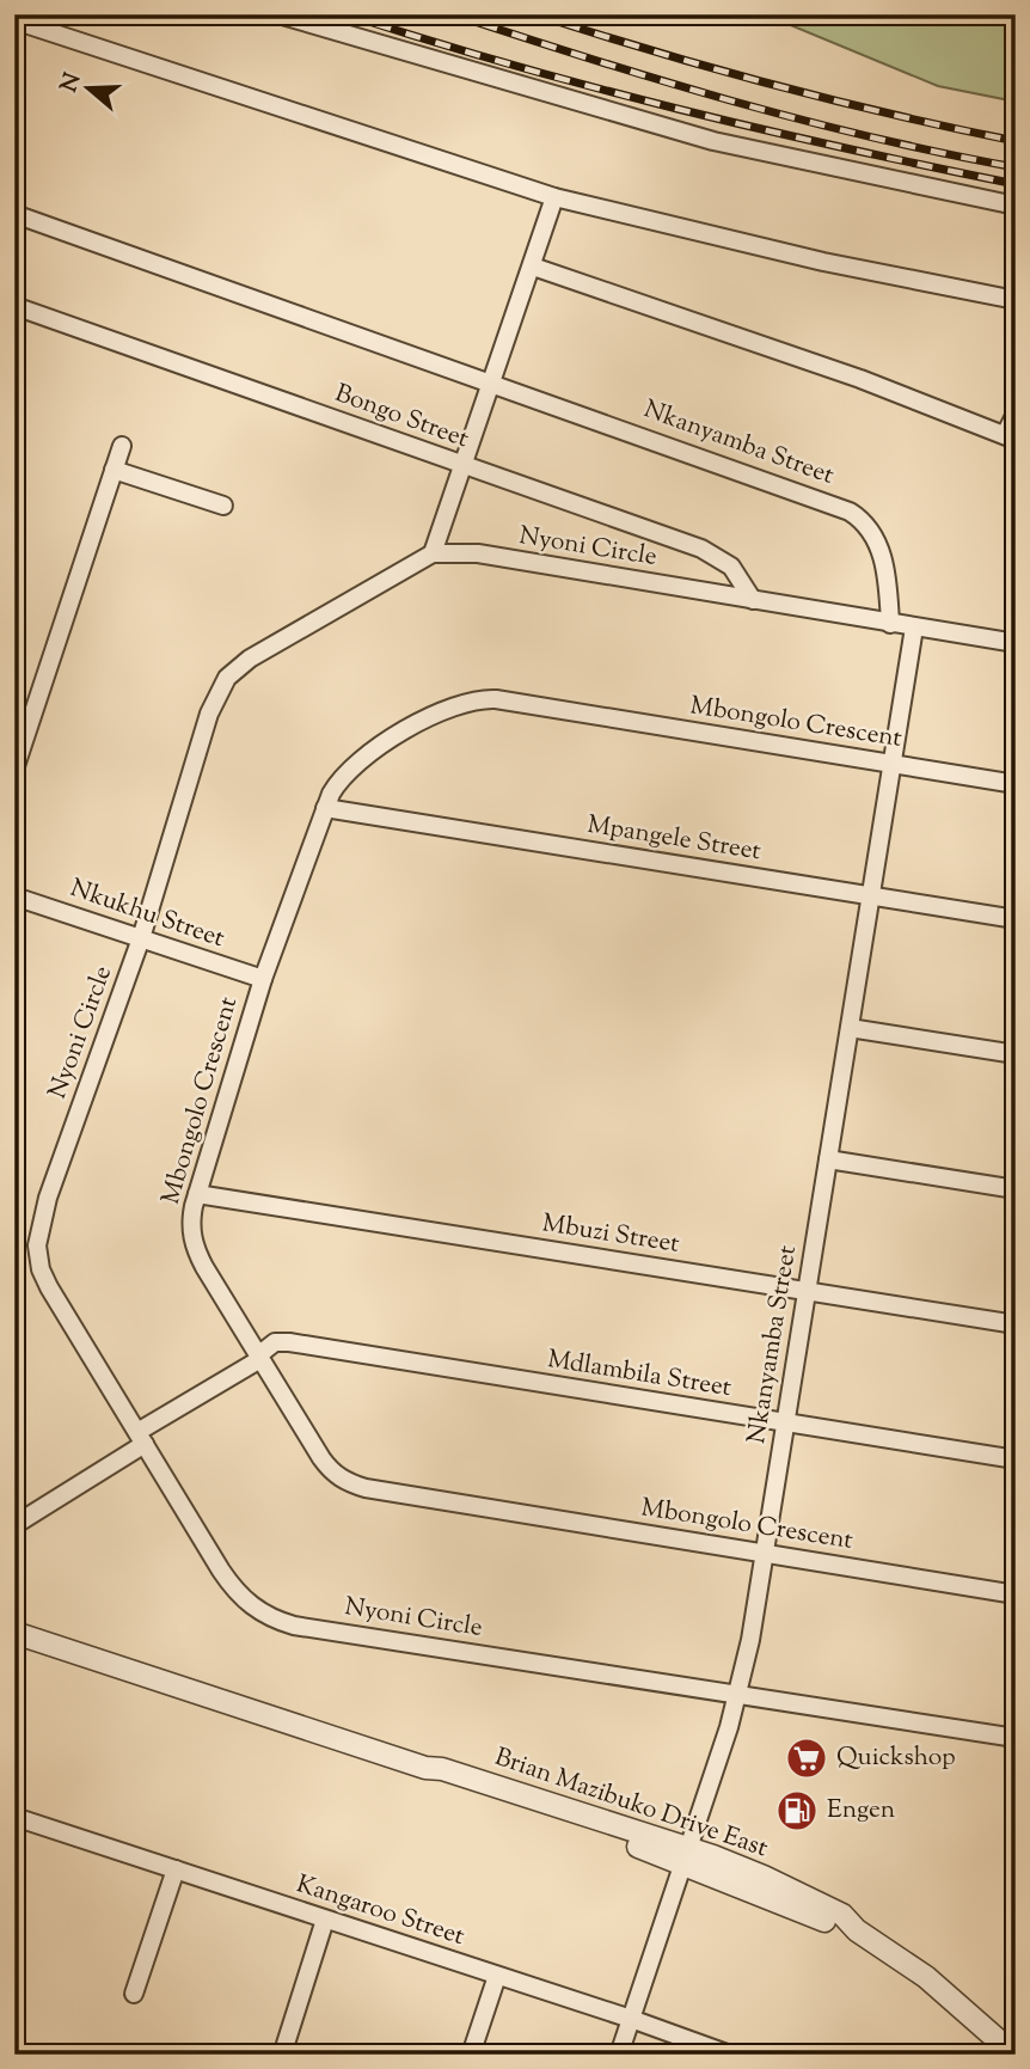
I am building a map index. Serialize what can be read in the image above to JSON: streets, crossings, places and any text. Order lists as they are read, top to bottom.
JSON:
{
  "streets": {
    "street": [
      "Bongo Street",
      "Nkanyamba Street",
      "Nyoni Circle",
      "Mbongolo Crescent",
      "Mpangele Street",
      "Nkukhu Street",
      "Mbuzi Street",
      "Mdlambila Street",
      "Brian Mazibuko Drive East",
      "Kangaroo Street"
    ]
  },
  "crossings": [
    ["Bongo Street", "Nyoni Circle"],
    ["Nkanyamba Street", "Nyoni Circle"],
    ["Nkanyamba Street", "Mbongolo Crescent"],
    ["Nkanyamba Street", "Mpangele Street"],
    ["Nkanyamba Street", "Mbuzi Street"],
    ["Nkanyamba Street", "Mdlambila Street"],
    ["Nkanyamba Street", "Brian Mazibuko Drive East"],
    ["Nkanyamba Street", "Kangaroo Street"],
    ["Nyoni Circle", "Nkukhu Street"],
    ["Mbongolo Crescent", "Mpangele Street"],
    ["Mbongolo Crescent", "Nkukhu Street"],
    ["Mbongolo Crescent", "Mbuzi Street"]
  ],
  "places": {
    "supermarket": ["Quickshop"],
    "fuel station": ["Engen"]
  },
  "north": "left"
}
